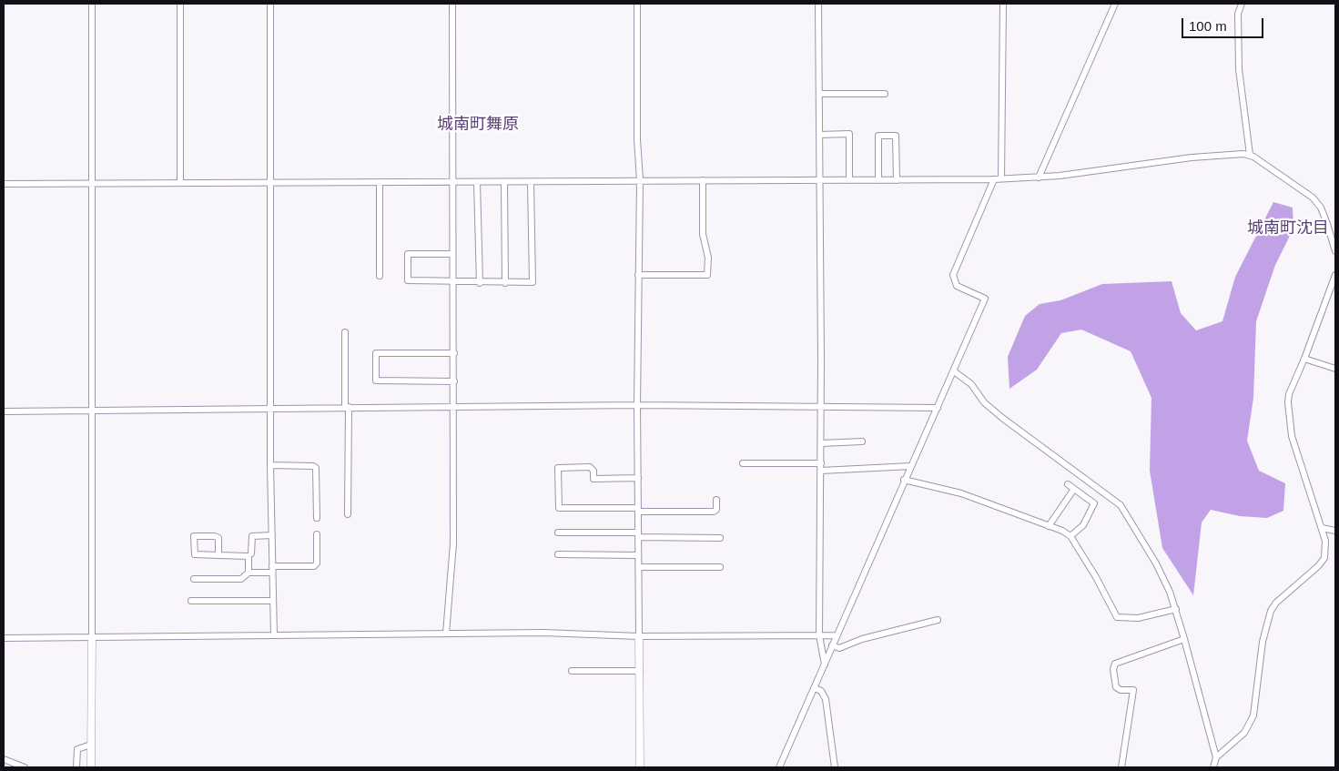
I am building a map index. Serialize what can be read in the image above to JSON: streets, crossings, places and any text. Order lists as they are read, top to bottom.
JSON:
{
  "districts": ["城南町舞原", "城南町沈目"],
  "scale_bar": "100 m"
}
